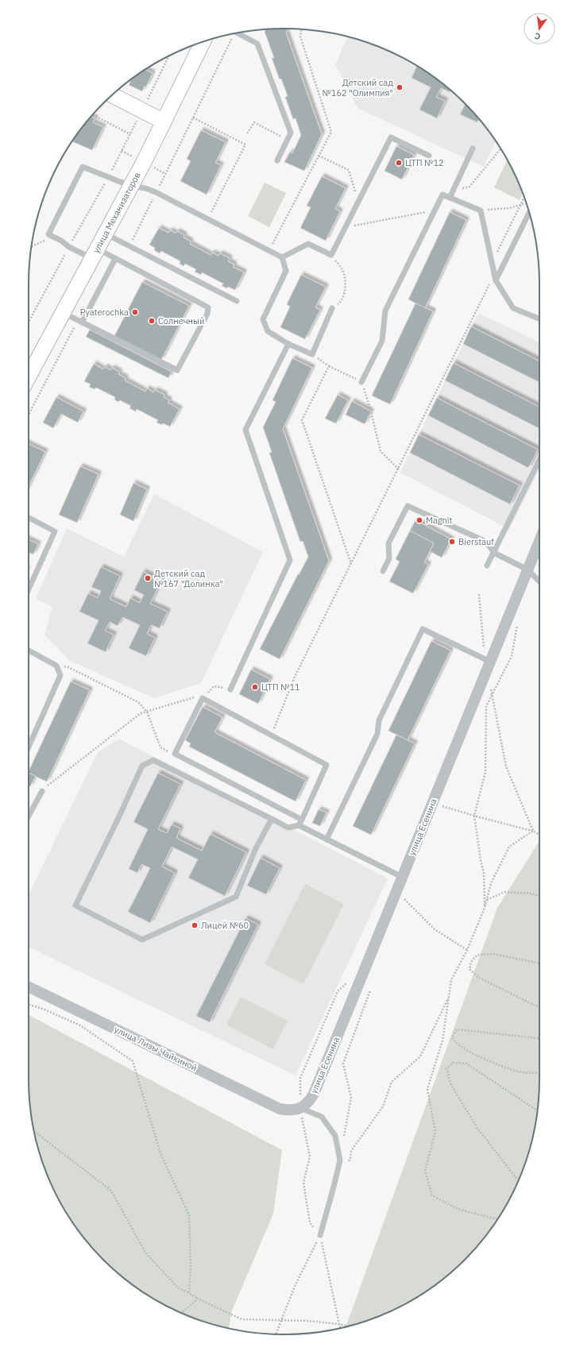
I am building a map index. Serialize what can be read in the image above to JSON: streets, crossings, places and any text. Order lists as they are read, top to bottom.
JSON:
{
  "streets": {
    "main road": ["улица Механизаторов"],
    "street": ["улица Есенина", "улица Лизы Чайкиной"]
  },
  "crossings": [
    ["улица Есенина", "улица Лизы Чайкиной"]
  ],
  "places": [
    "Детский сад №162 \"Олимпия\"",
    "ЦТП №12",
    "Pyaterochka",
    "Солнечный",
    "Magnit",
    "Bierstauf",
    "Детский сад №167 \"Долинка\"",
    "ЦТП №11",
    "Лицей №60"
  ],
  "north": "bottom"
}
